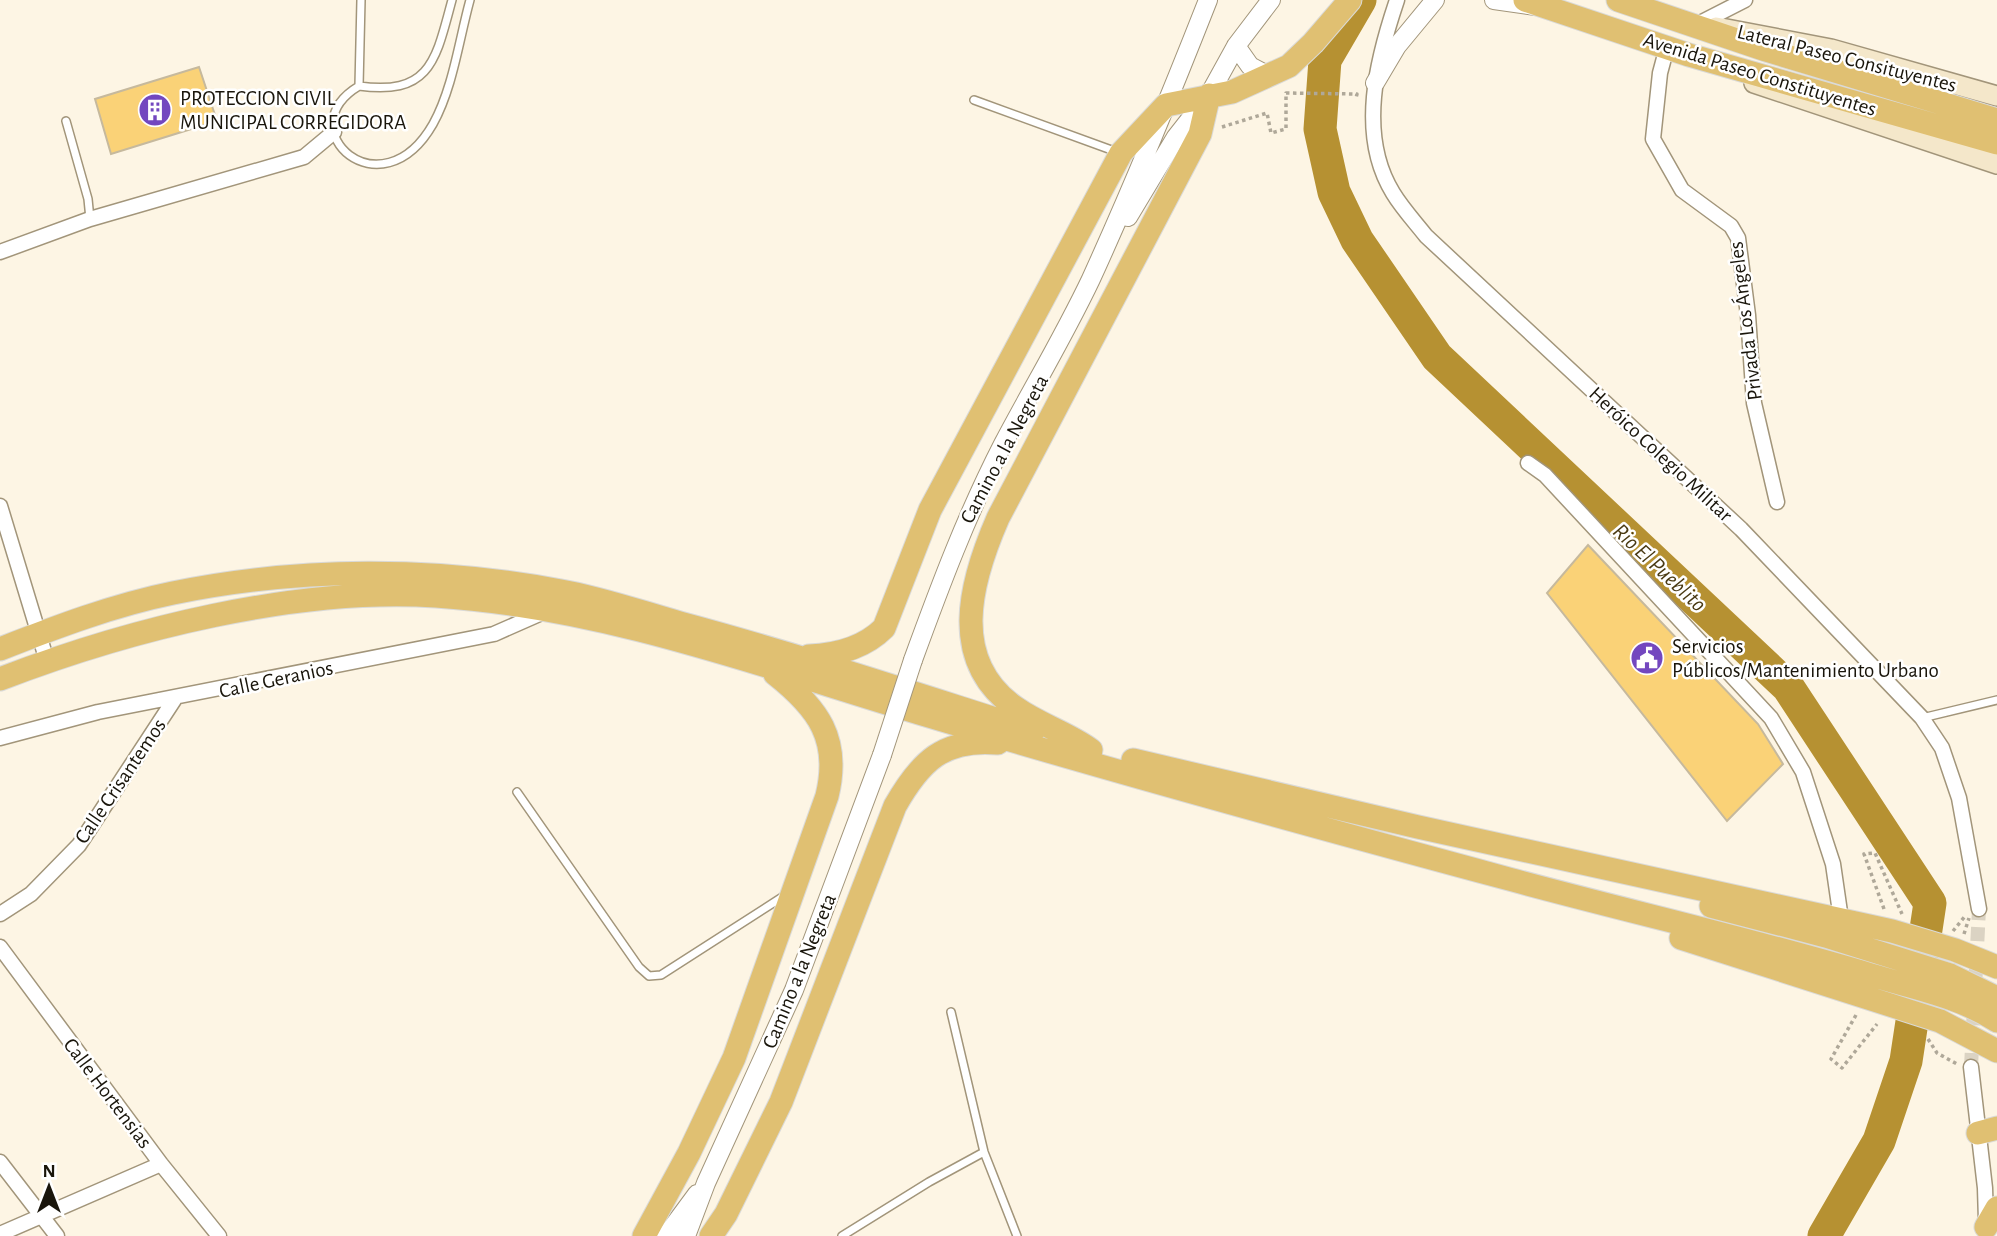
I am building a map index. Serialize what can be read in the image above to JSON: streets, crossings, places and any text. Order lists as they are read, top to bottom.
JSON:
{
  "streets": {
    "highway": ["Avenida Paseo Constituyentes"],
    "main road": ["Lateral Paseo Consituyentes"],
    "street": [
      "Privada Los Ángeles",
      "Camino a la Negreta",
      "Heróico Colegio Militar",
      "Calle Geranios",
      "Calle Crisantemos",
      "Calle Hortensias"
    ]
  },
  "crossings": [
    ["Lateral Paseo Consituyentes", "Avenida Paseo Constituyentes"],
    ["Avenida Paseo Constituyentes", "Privada Los Ángeles"],
    ["Calle Geranios", "Calle Crisantemos"]
  ],
  "water": ["Rio El Pueblito"],
  "places": {
    "building": ["PROTECCION CIVIL MUNICIPAL CORREGIDORA"],
    "public building": ["Servicios Públicos/Mantenimiento Urbano"]
  },
  "north": "top"
}
